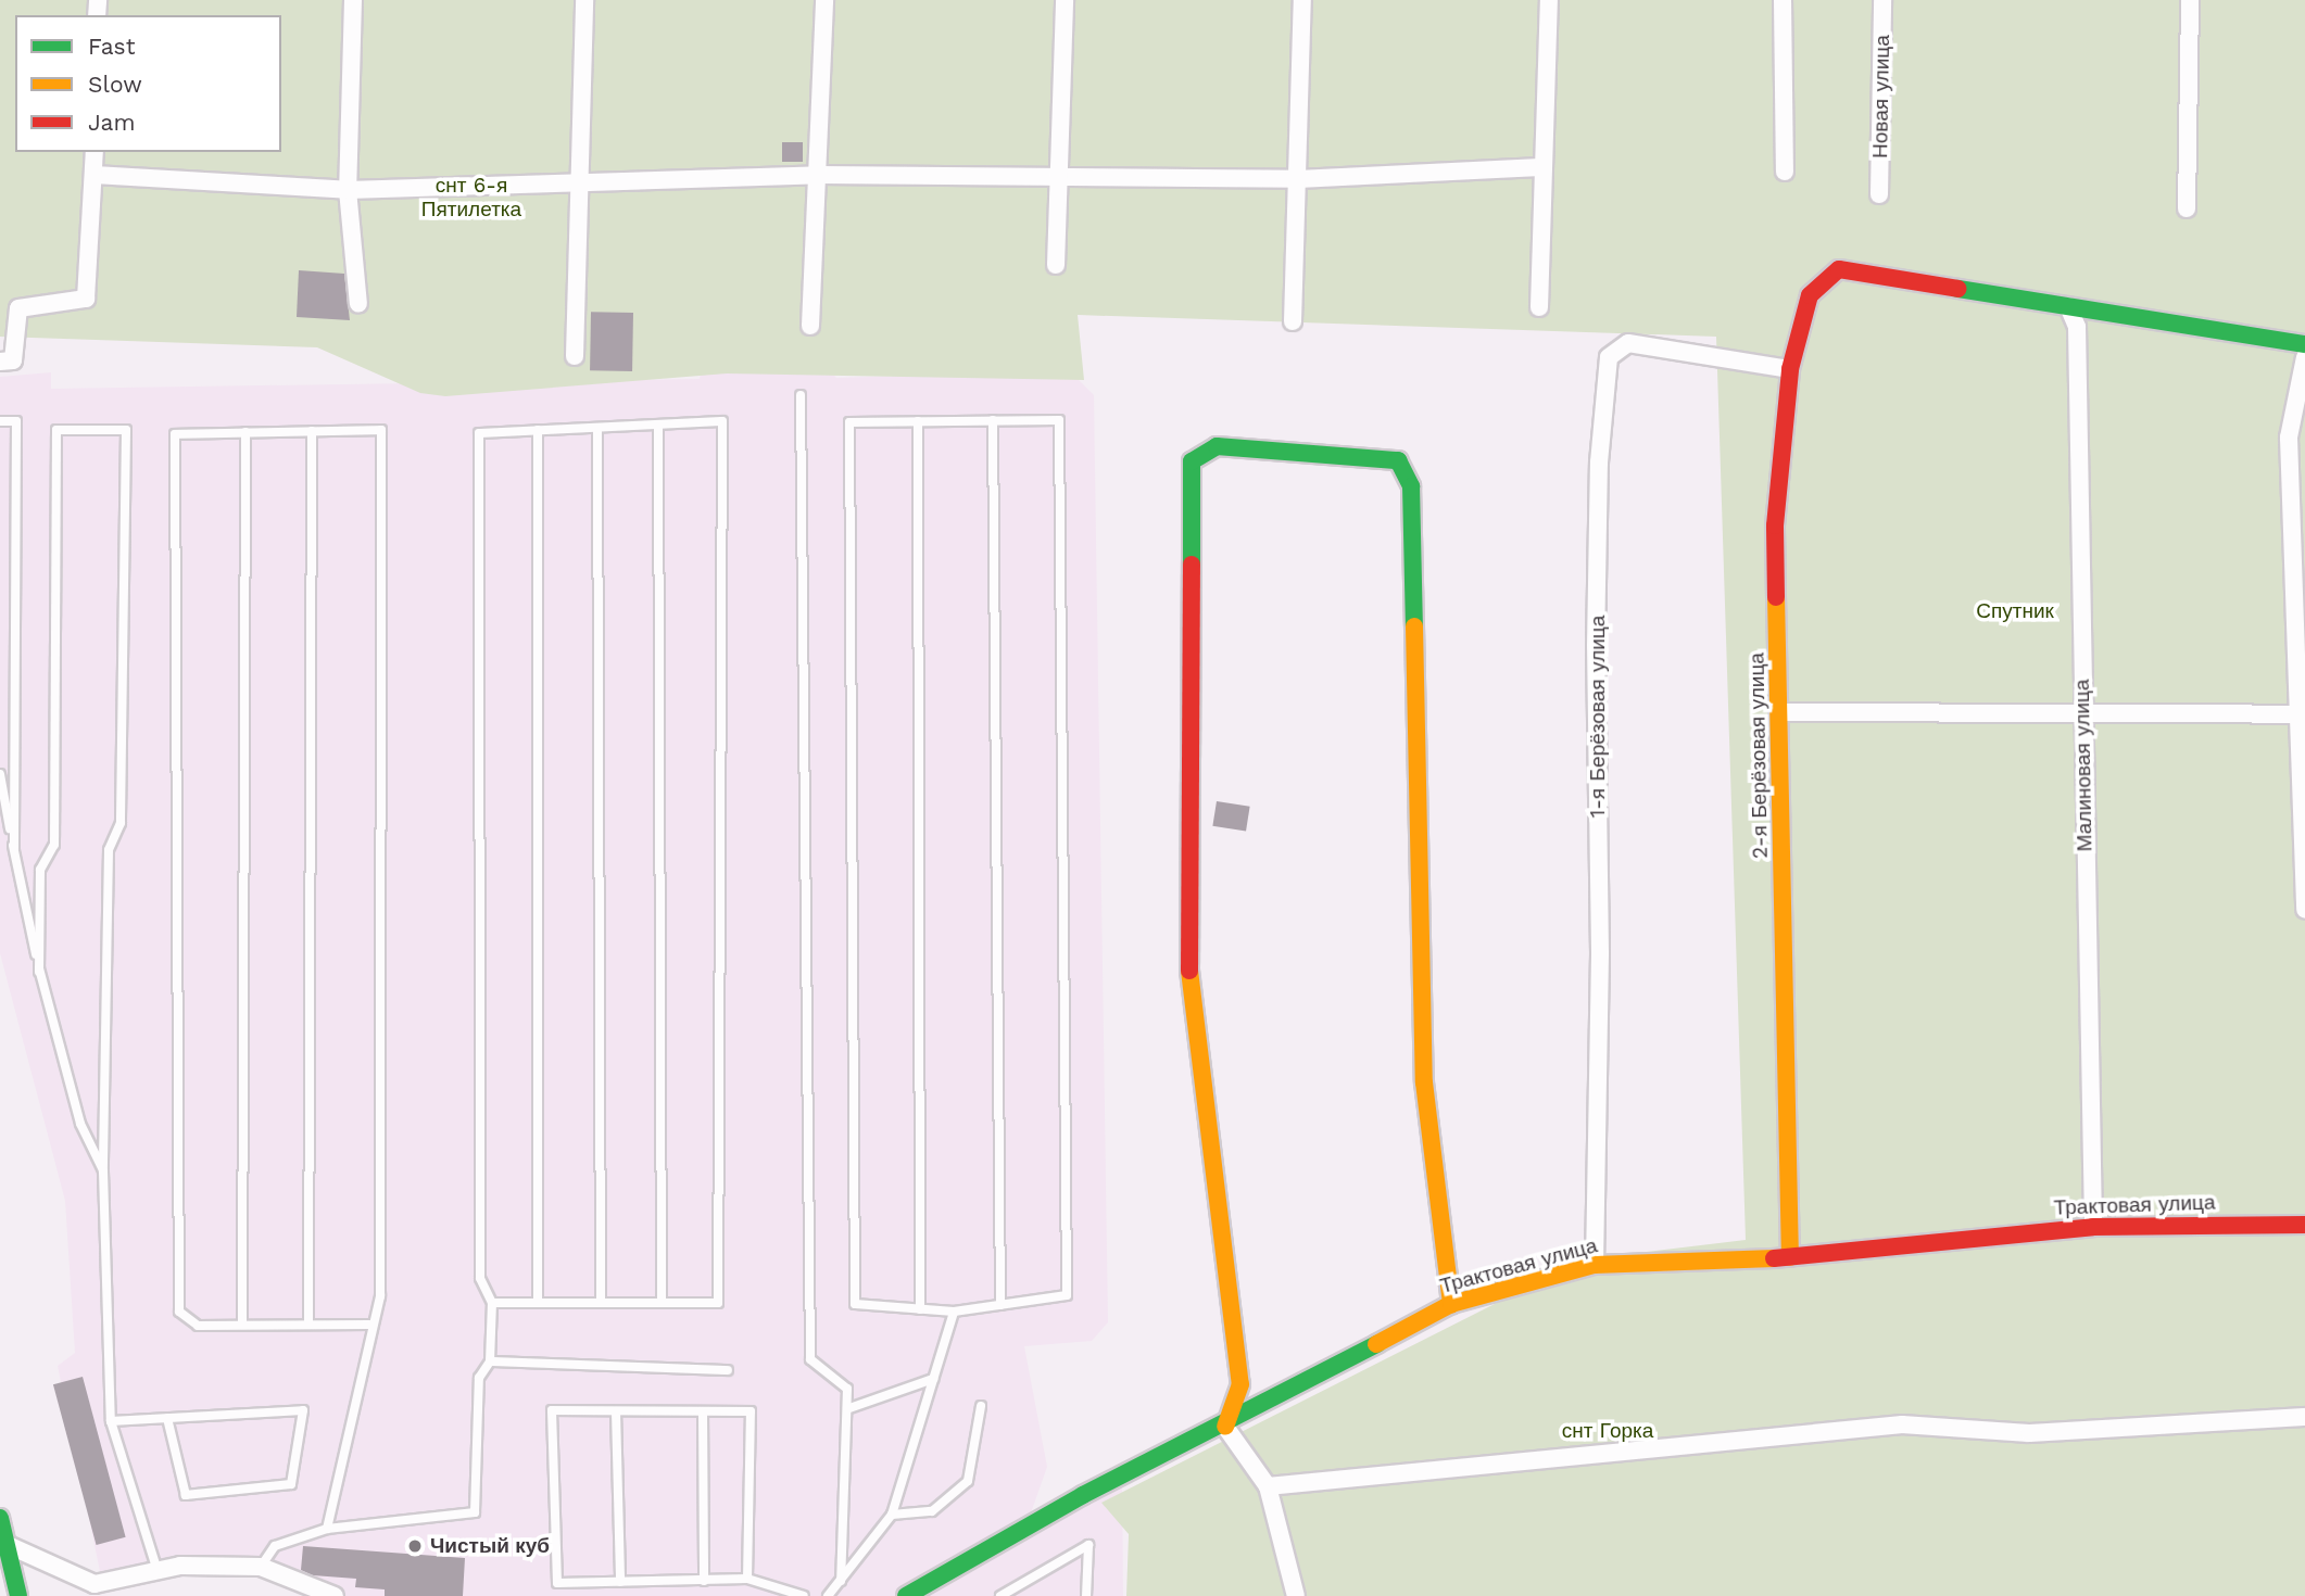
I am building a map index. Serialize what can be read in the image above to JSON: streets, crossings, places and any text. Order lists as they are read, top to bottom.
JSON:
{
  "streets": {
    "street": [
      "Новая улица",
      "1-я Берёзовая улица",
      "2-я Берёзовая улица",
      "Малиновая улица",
      "Трактовая улица"
    ]
  },
  "crossings": [
    ["1-я Берёзовая улица", "2-я Берёзовая улица"],
    ["1-я Берёзовая улица", "Трактовая улица"],
    ["2-я Берёзовая улица", "Малиновая улица"],
    ["2-я Берёзовая улица", "Трактовая улица"],
    ["Малиновая улица", "Трактовая улица"]
  ],
  "parks": ["снт 6-я Пятилетка", "Спутник", "снт Горка"],
  "places": ["Чистый куб"],
  "legend": ["Fast", "Slow", "Jam"]
}
